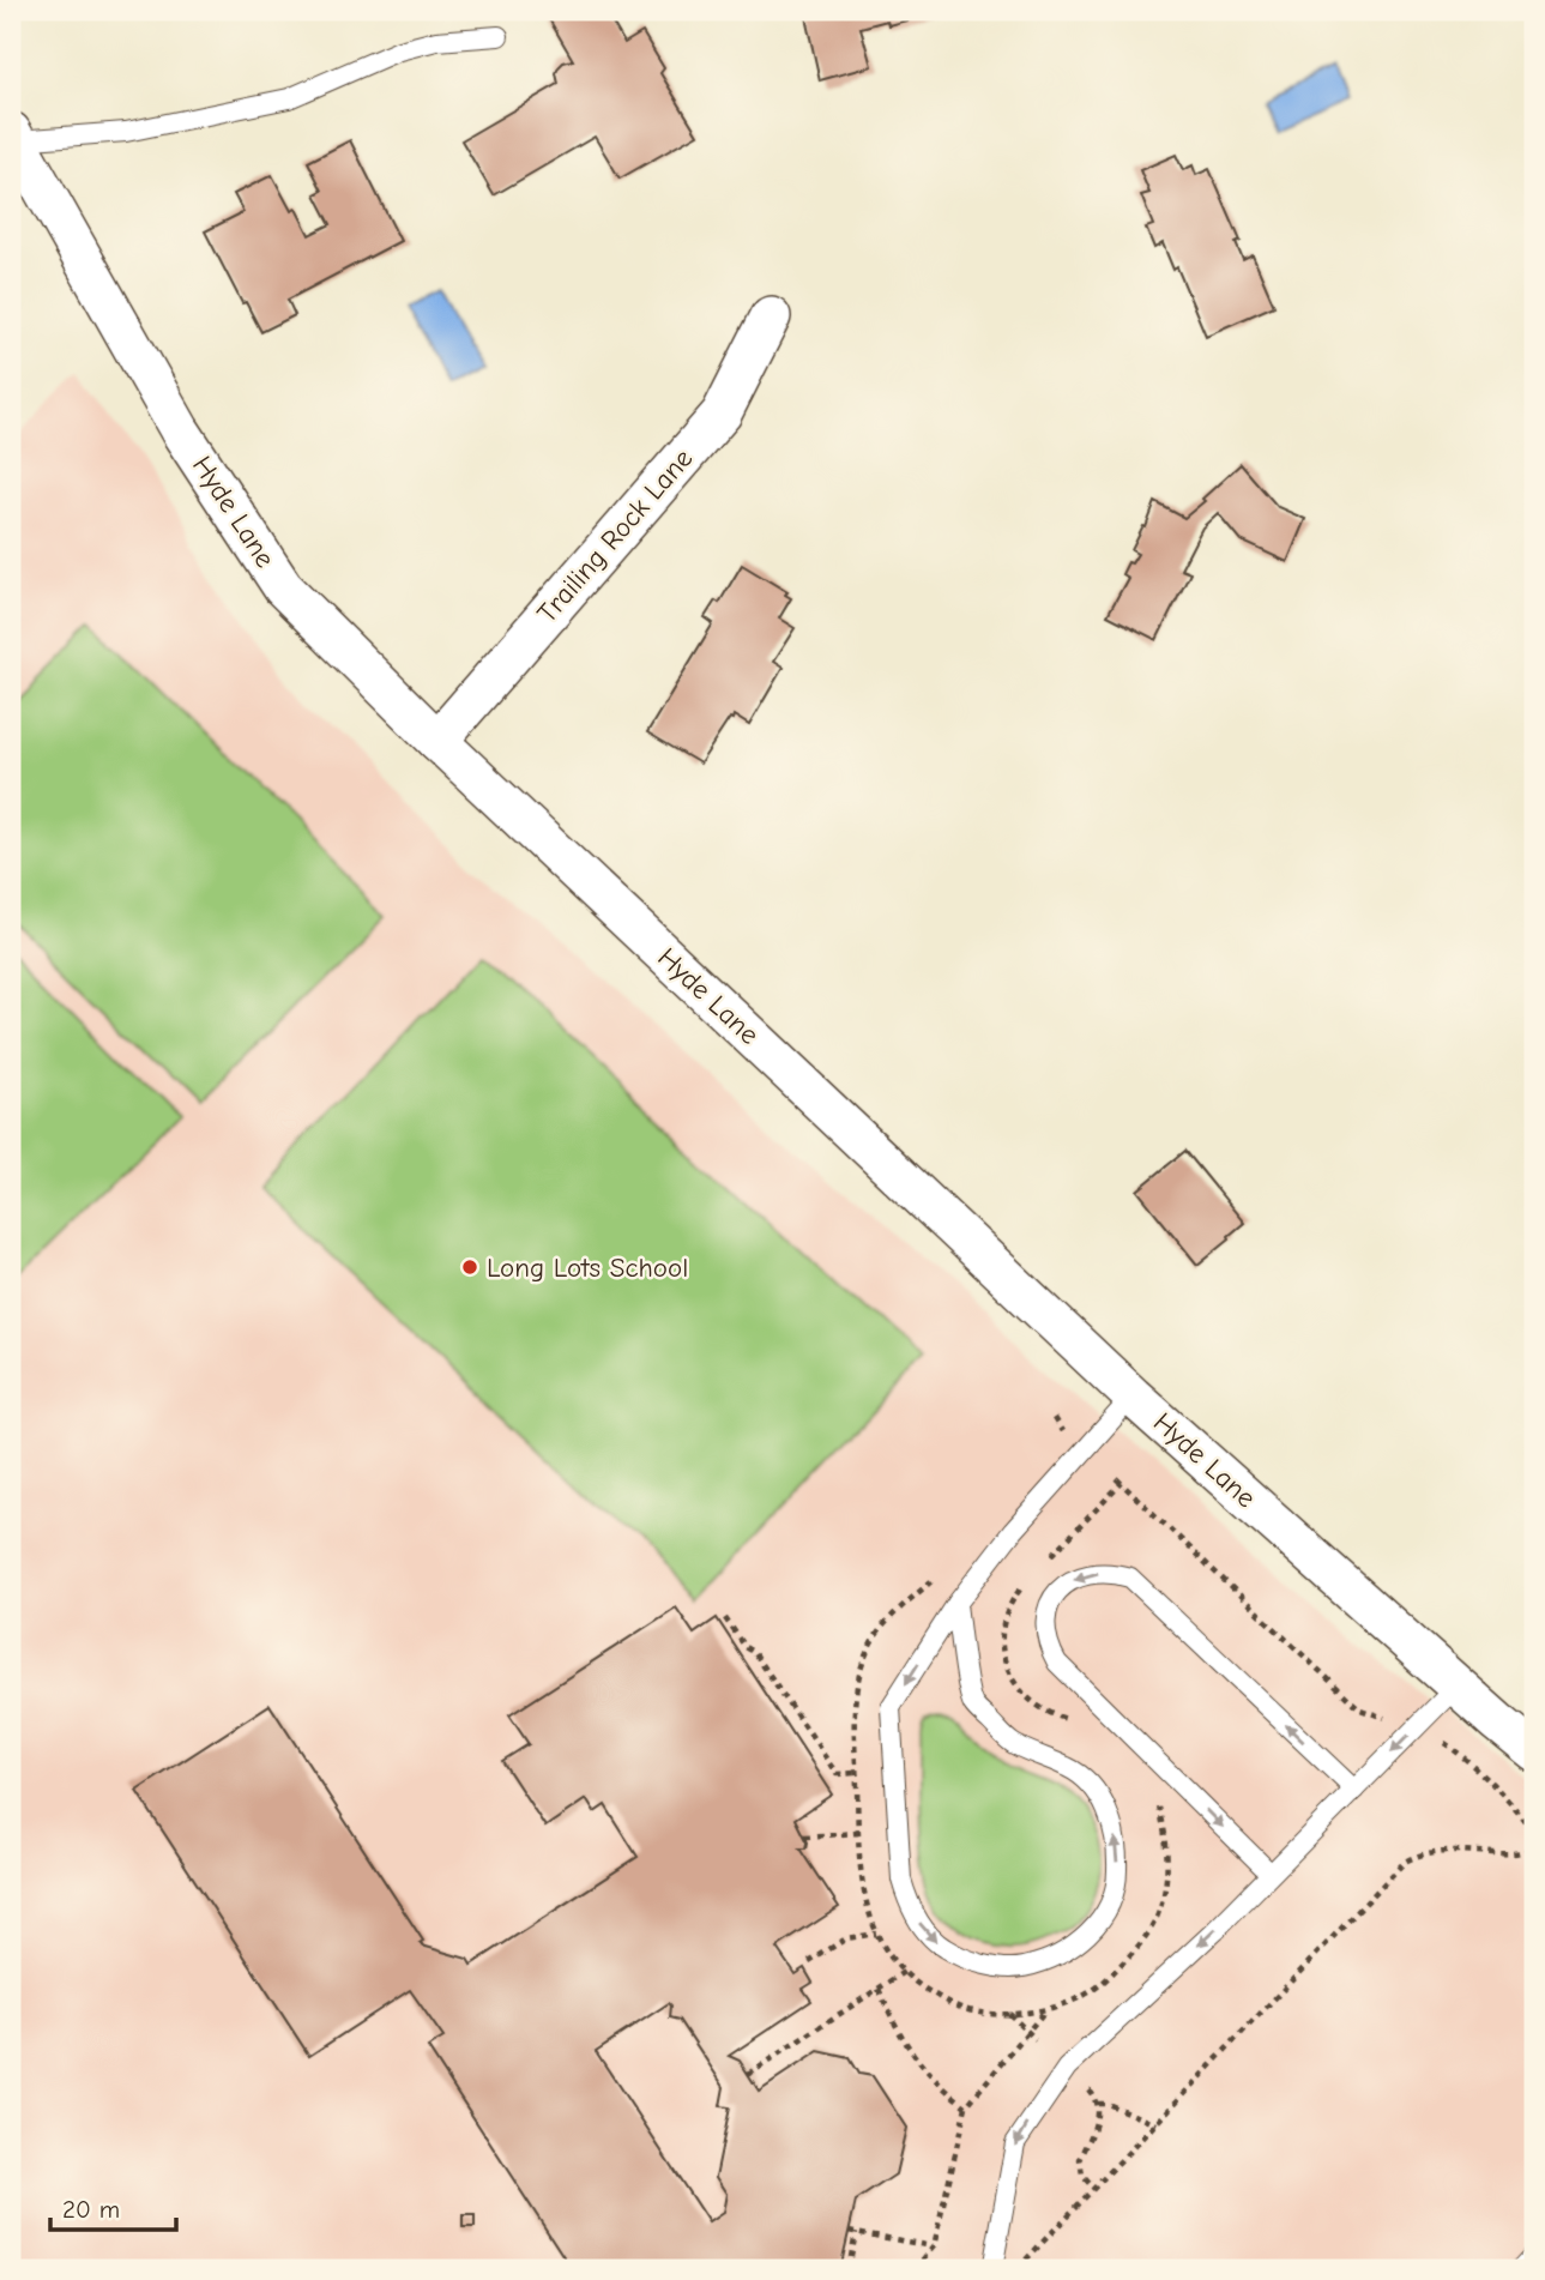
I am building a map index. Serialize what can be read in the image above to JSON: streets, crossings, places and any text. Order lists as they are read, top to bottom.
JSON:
{
  "streets": {
    "street": ["Hyde Lane", "Trailing Rock Lane"]
  },
  "crossings": [
    ["Hyde Lane", "Trailing Rock Lane"]
  ],
  "places": ["Long Lots School"],
  "scale_bar": "20 m"
}
